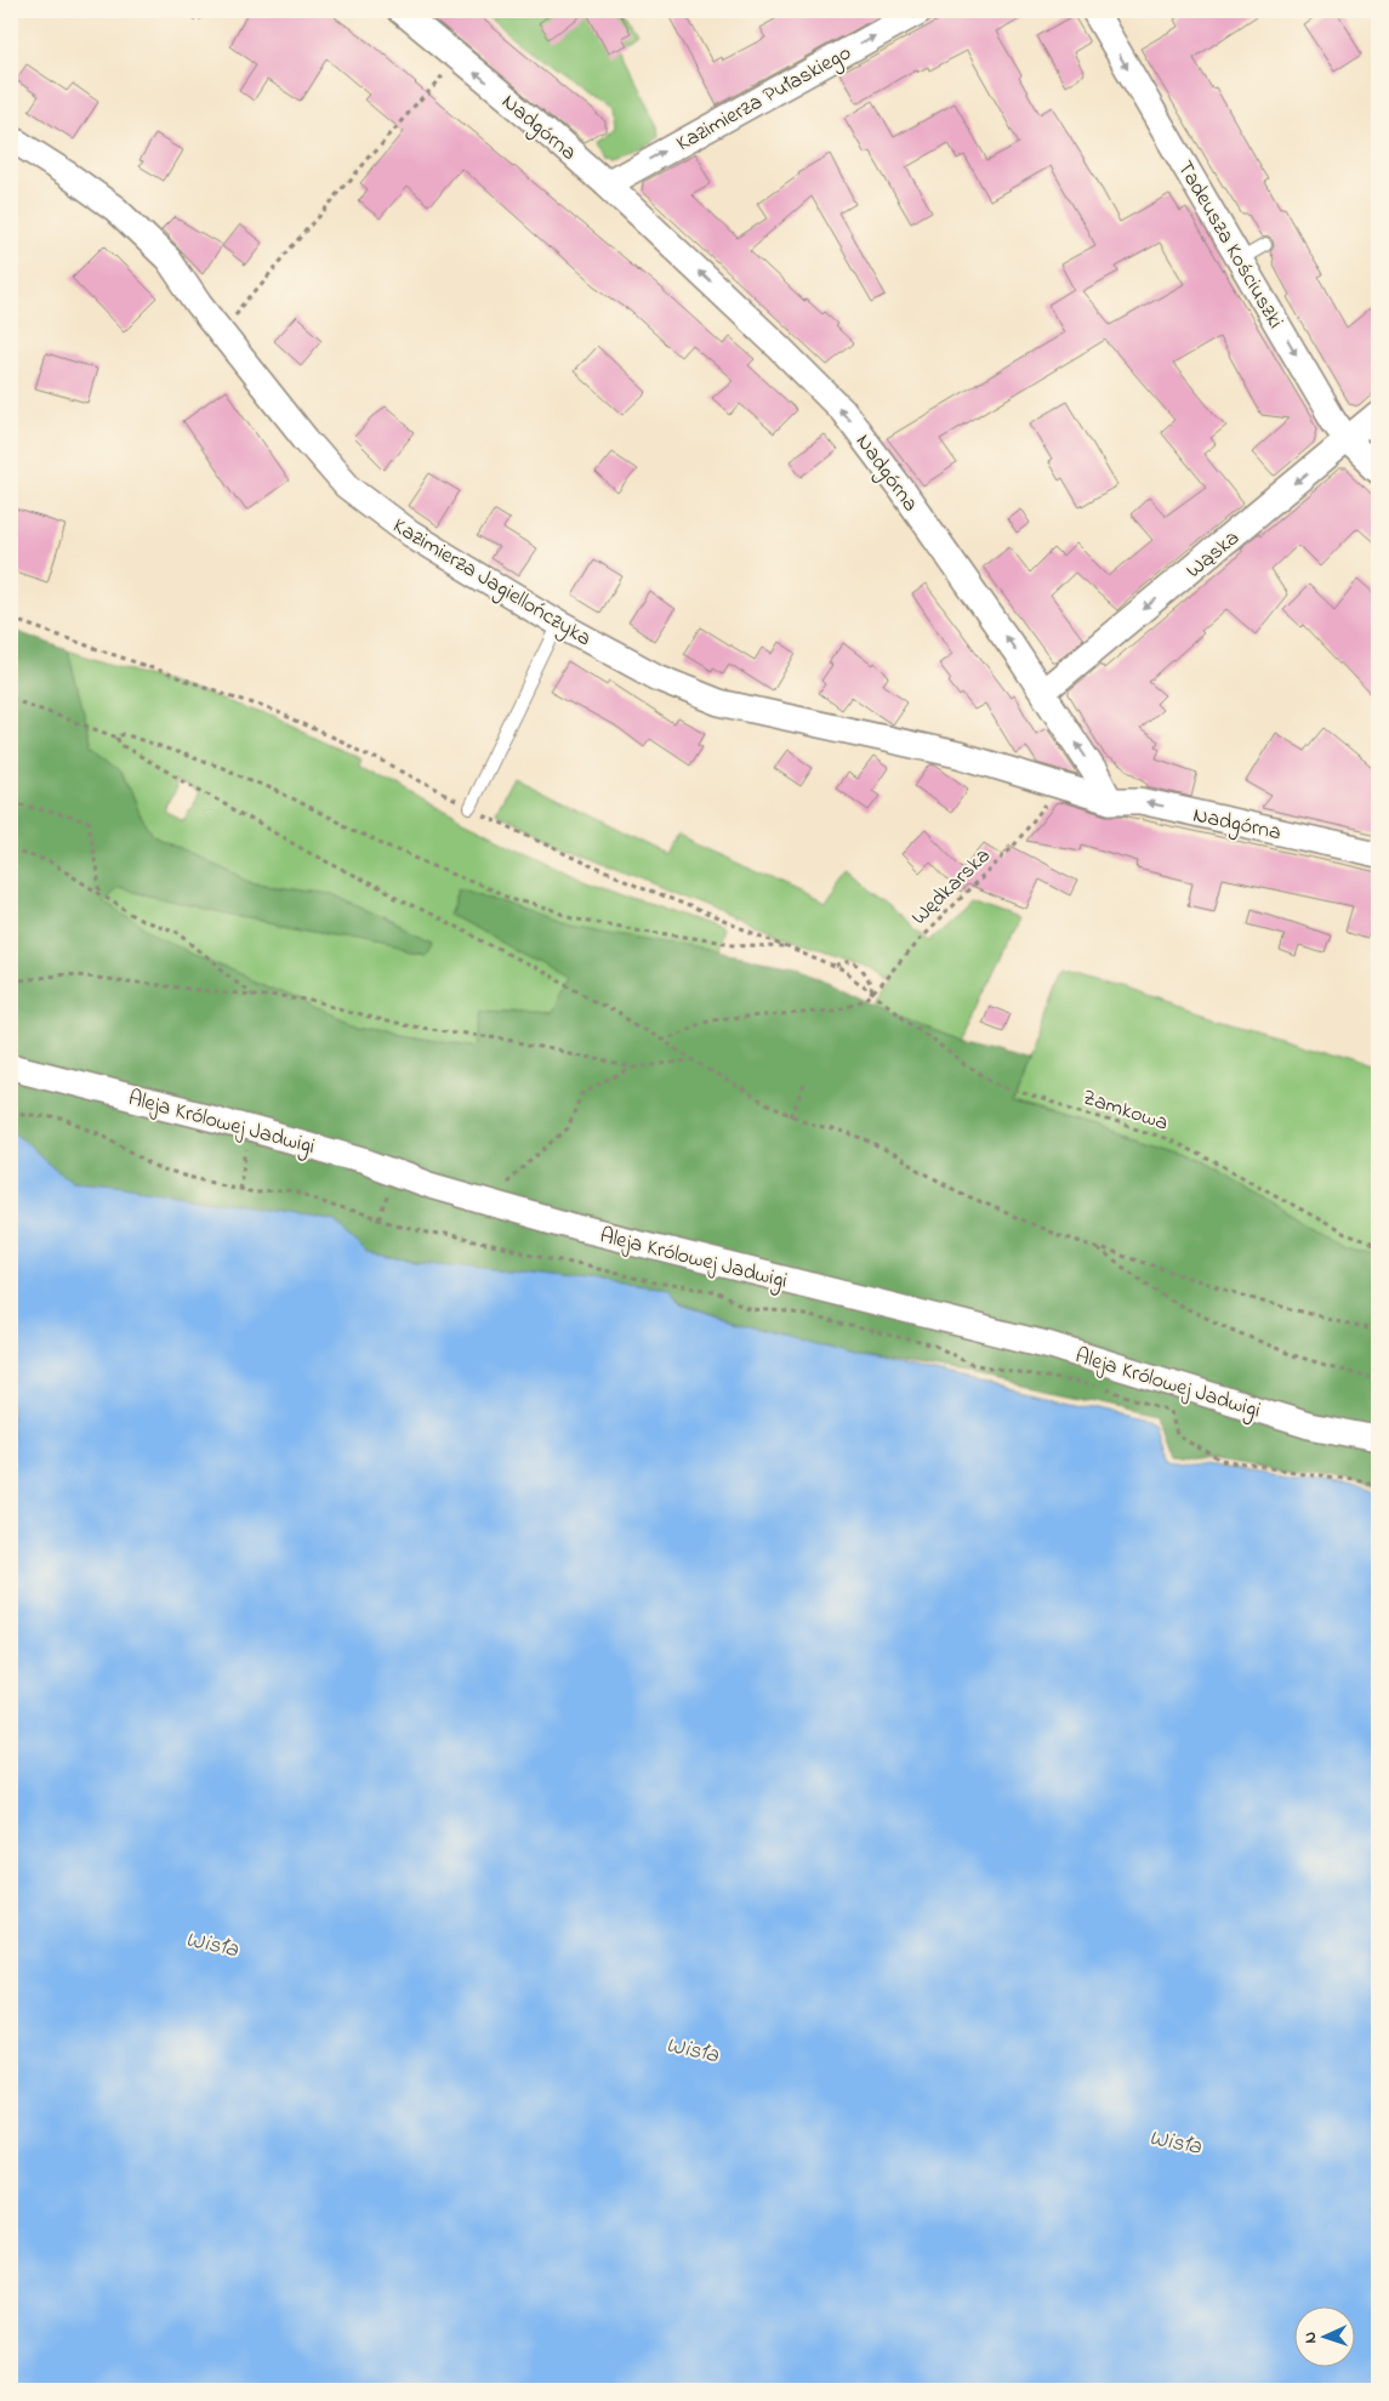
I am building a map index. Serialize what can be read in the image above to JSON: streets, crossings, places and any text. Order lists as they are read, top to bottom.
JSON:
{
  "streets": {
    "street": [
      "Kazimierza Pułaskiego",
      "Nadgórna",
      "Tadeusza Kościuszki",
      "Wąska",
      "Kazimierza Jagiellończyka",
      "Aleja Królowej Jadwigi"
    ],
    "path": ["Wędkarska", "Zamkowa"]
  },
  "crossings": [
    ["Kazimierza Pułaskiego", "Nadgórna"],
    ["Nadgórna", "Wąska"],
    ["Nadgórna", "Kazimierza Jagiellończyka"],
    ["Tadeusza Kościuszki", "Wąska"],
    ["Wędkarska", "Zamkowa"]
  ],
  "one_way": [
    "Kazimierza Pułaskiego",
    "Nadgórna",
    "Tadeusza Kościuszki",
    "Wąska"
  ],
  "water": ["Wisła"],
  "north": "left"
}
